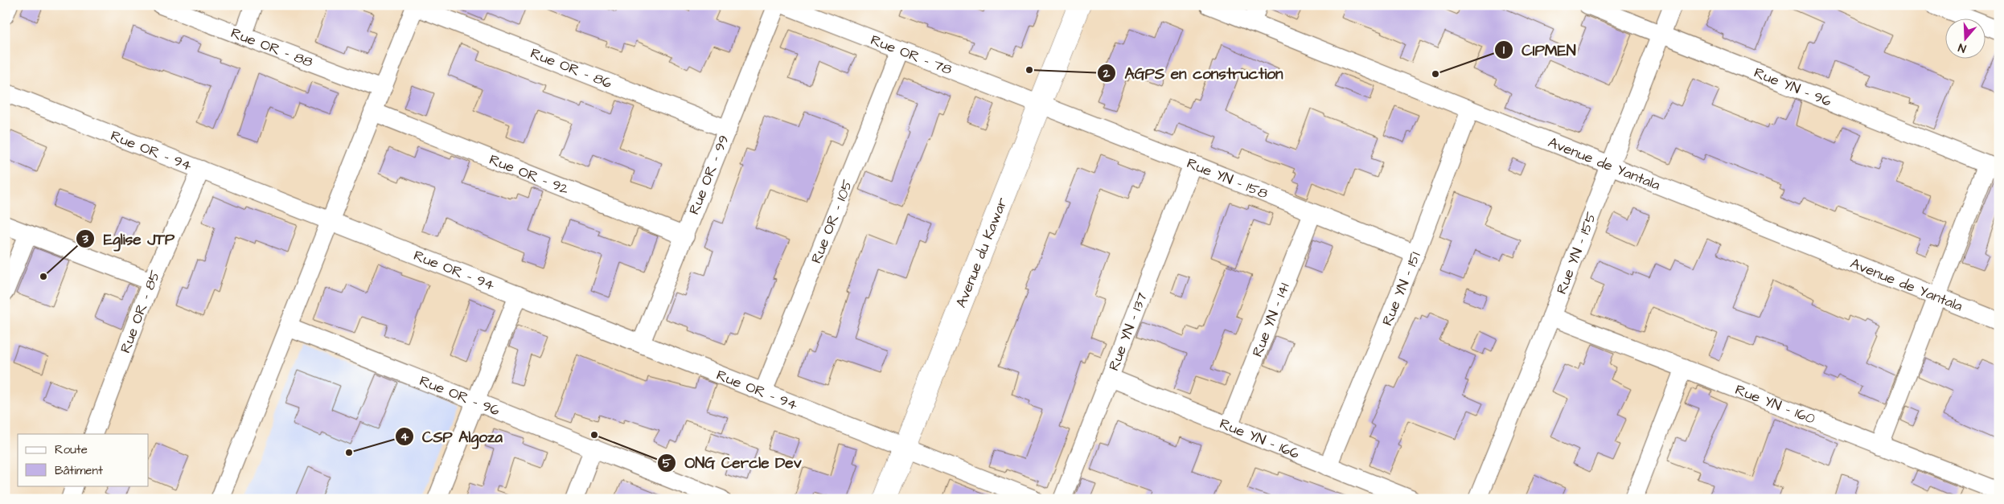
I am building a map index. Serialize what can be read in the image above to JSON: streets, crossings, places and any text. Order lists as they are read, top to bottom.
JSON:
{
  "streets": {
    "street": [
      "Rue OR - 88",
      "Rue OR - 78",
      "Rue OR - 86",
      "Rue YN - 96",
      "Rue OR - 94",
      "Avenue de Yantala",
      "Rue OR - 92",
      "Rue OR - 99",
      "Rue YN - 158",
      "Rue OR - 105",
      "Avenue du Kawar",
      "Rue YN - 155",
      "Rue YN - 151",
      "Rue OR - 85",
      "Rue YN - 141",
      "Rue YN - 137",
      "Rue OR - 96",
      "Rue YN - 160",
      "Rue YN - 166"
    ]
  },
  "crossings": [
    ["Rue OR - 78", "Rue YN - 158"],
    ["Rue OR - 78", "Rue OR - 105"],
    ["Rue OR - 78", "Avenue du Kawar"],
    ["Rue OR - 86", "Rue OR - 99"],
    ["Rue YN - 96", "Rue YN - 155"],
    ["Rue OR - 94", "Rue OR - 99"],
    ["Rue OR - 94", "Rue OR - 105"],
    ["Rue OR - 94", "Avenue du Kawar"],
    ["Rue OR - 94", "Rue OR - 85"],
    ["Avenue de Yantala", "Rue YN - 155"],
    ["Avenue de Yantala", "Rue YN - 151"],
    ["Rue OR - 92", "Rue OR - 99"],
    ["Rue YN - 158", "Avenue du Kawar"],
    ["Rue YN - 158", "Rue YN - 151"],
    ["Rue YN - 158", "Rue YN - 141"],
    ["Rue YN - 158", "Rue YN - 137"],
    ["Rue YN - 155", "Rue YN - 160"],
    ["Rue YN - 151", "Rue YN - 166"],
    ["Rue YN - 141", "Rue YN - 166"],
    ["Rue YN - 137", "Rue YN - 166"]
  ],
  "places": [
    "AGPS en construction",
    "CIPMEN",
    "Eglise JTP",
    "ONG Cercle Dev",
    "CSP Algoza"
  ],
  "legend": ["Route", "Bâtiment"],
  "north": "bottom"
}
